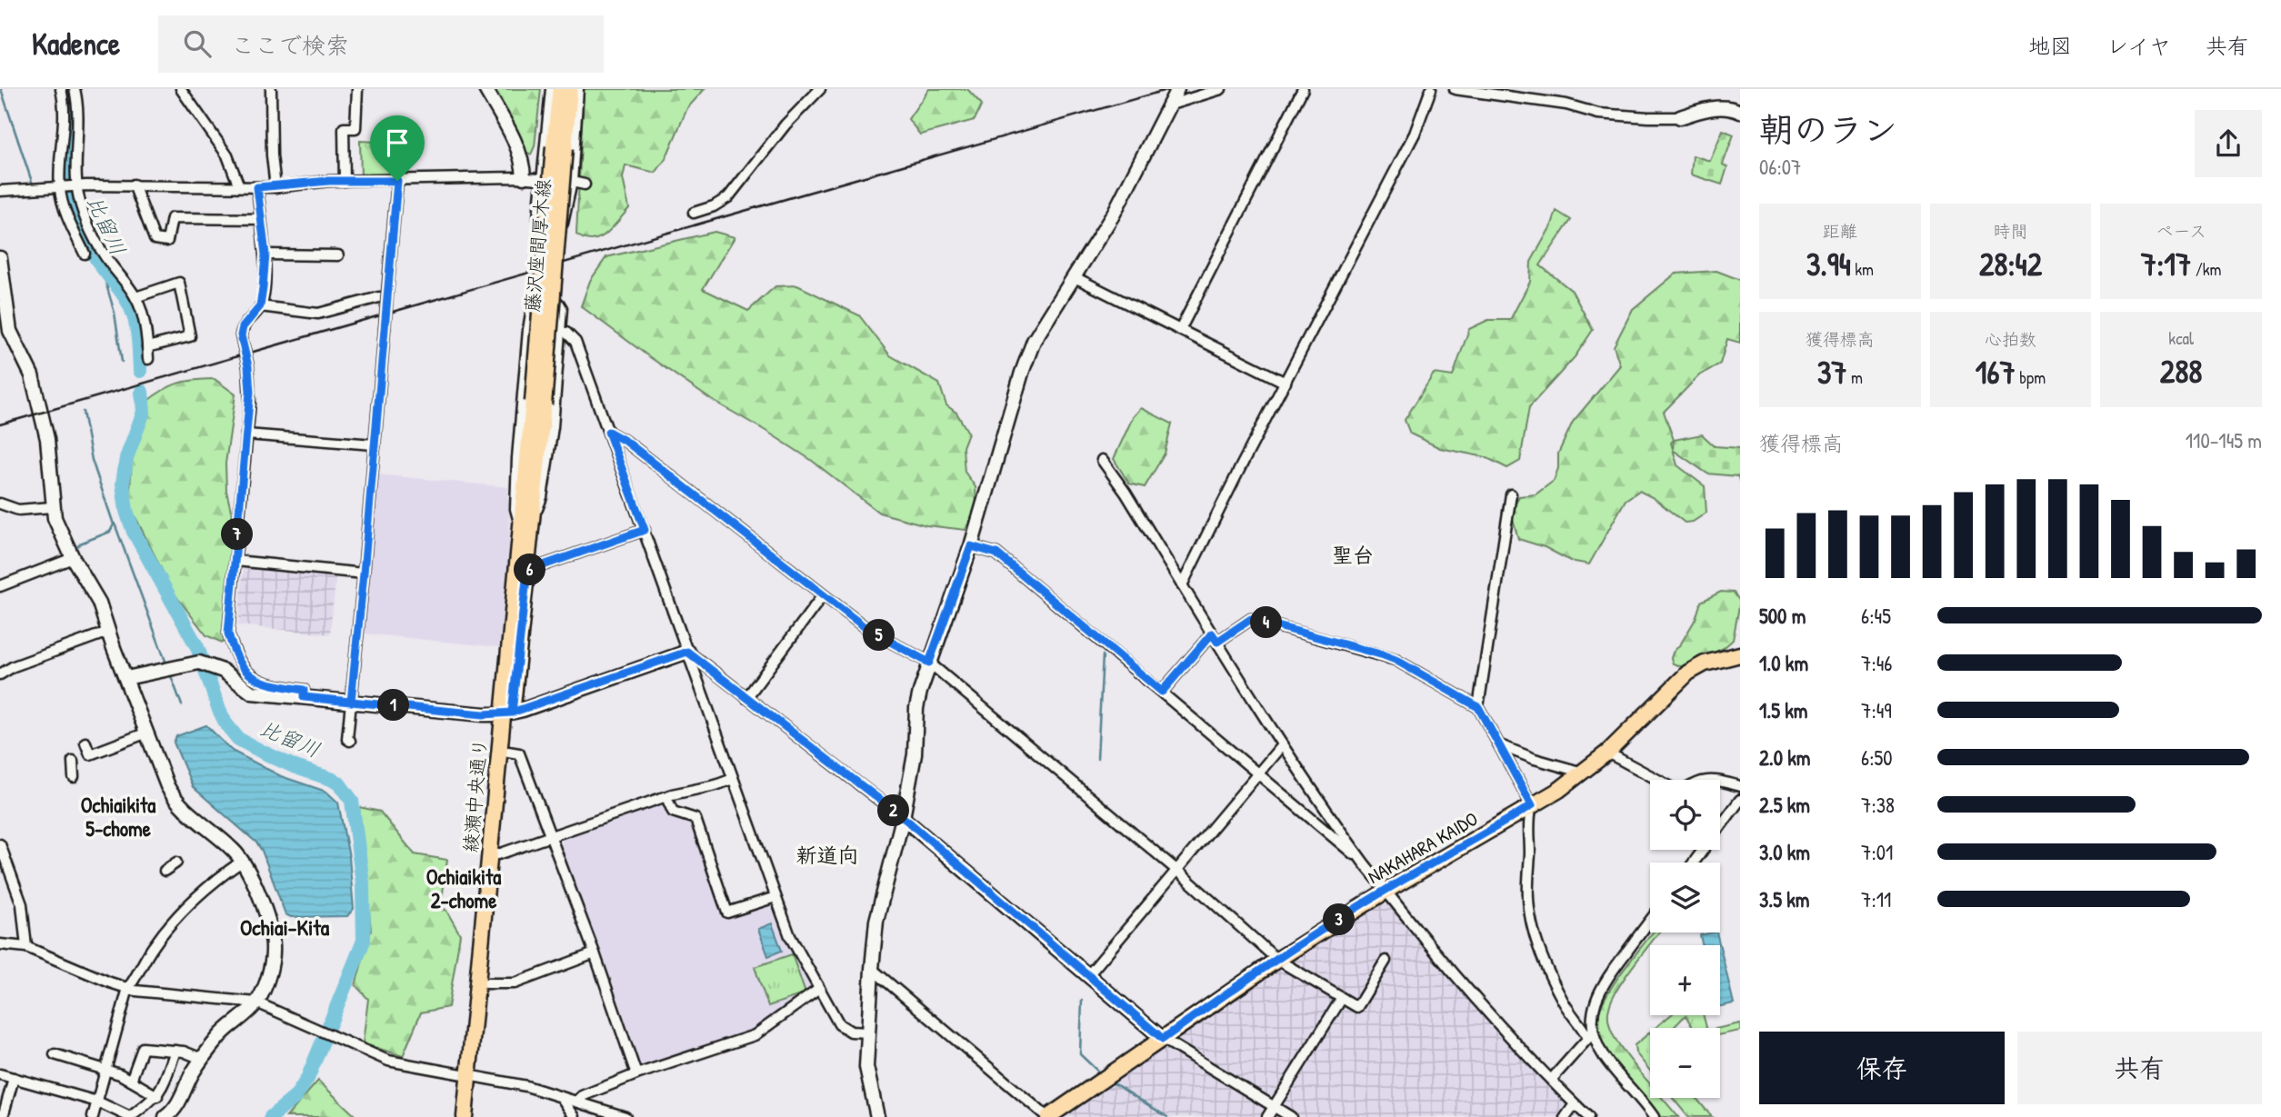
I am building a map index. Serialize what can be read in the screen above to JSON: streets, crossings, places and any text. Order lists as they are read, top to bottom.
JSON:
{
  "streets": {
    "main road": ["藤沢座間厚木線", "綾瀬中央通り", "NAKAHARA KAIDO"]
  },
  "crossings": [
    ["藤沢座間厚木線", "綾瀬中央通り"]
  ],
  "districts": [
    "聖台",
    "Ochiaikita 5-chome",
    "新道向",
    "Ochiaikita 2-chome",
    "Ochiai-Kita"
  ],
  "water": ["比留川"],
  "page": {
    "header": "Kadence",
    "search": "ここで検索",
    "nav": ["地図", "レイヤ", "共有"],
    "heading": ["朝のラン", "06:07"],
    "stats": [
      ["距離", "3.94 km"],
      ["時間", "28:42"],
      ["ペース", "7:17 /km"],
      ["獲得標高", "37 m"],
      ["心拍数", "167 bpm"],
      ["kcal", "288"]
    ],
    "chart": ["獲得標高", "110–145 m"],
    "pins": [
      "7",
      "6",
      "4",
      "5",
      "1",
      "2",
      "3"
    ],
    "list": [
      {
        "name": "500 m",
        "note": "6:45"
      },
      {
        "name": "1.0 km",
        "note": "7:46"
      },
      {
        "name": "1.5 km",
        "note": "7:49"
      },
      {
        "name": "2.0 km",
        "note": "6:50"
      },
      {
        "name": "2.5 km",
        "note": "7:38"
      },
      {
        "name": "3.0 km",
        "note": "7:01"
      },
      {
        "name": "3.5 km",
        "note": "7:11"
      }
    ],
    "map_buttons": ["+", "−"],
    "buttons": ["保存", "共有"]
  }
}
